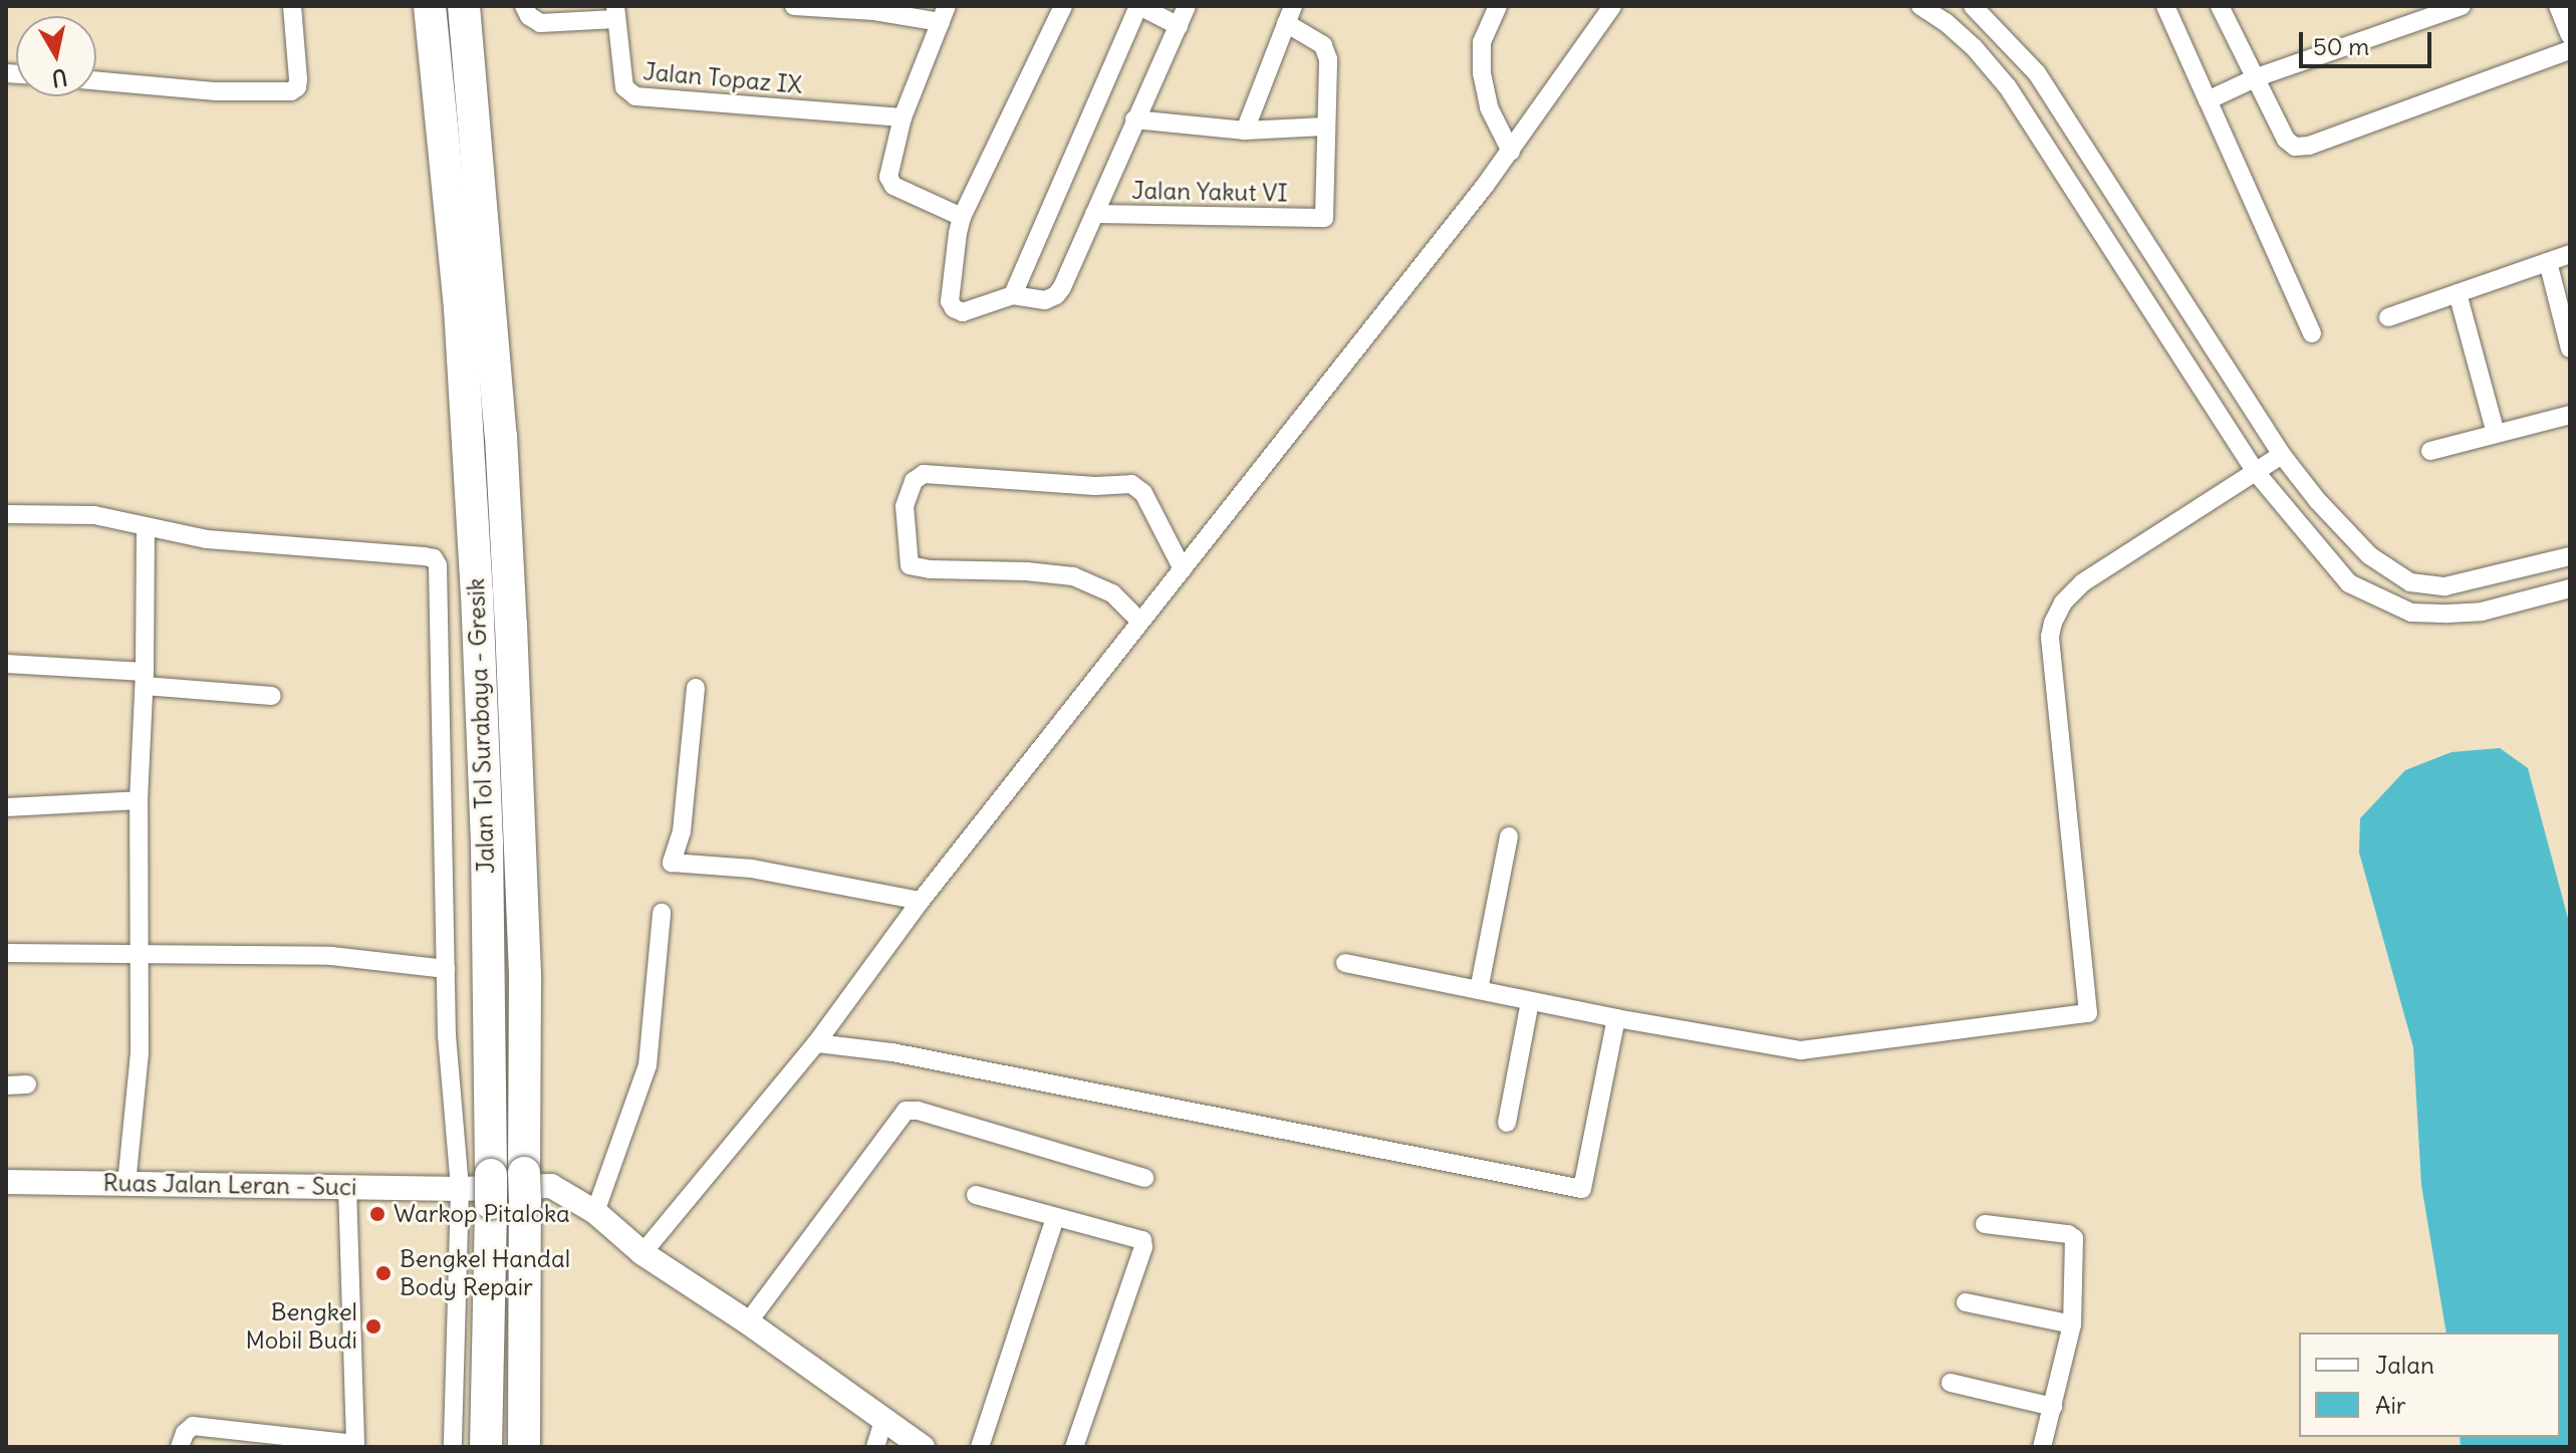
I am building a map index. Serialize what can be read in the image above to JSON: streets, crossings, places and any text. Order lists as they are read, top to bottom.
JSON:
{
  "streets": {
    "highway": ["Jalan Tol Surabaya - Gresik"],
    "main road": ["Ruas Jalan Leran - Suci"],
    "street": ["Jalan Topaz IX", "Jalan Yakut VI"]
  },
  "crossings": [
    ["Jalan Tol Surabaya - Gresik", "Ruas Jalan Leran - Suci"]
  ],
  "places": ["Warkop Pitaloka", "Bengkel Handal Body Repair", "Bengkel Mobil Budi"],
  "legend": ["Jalan", "Air"],
  "scale_bar": "50 m",
  "north": "bottom"
}
